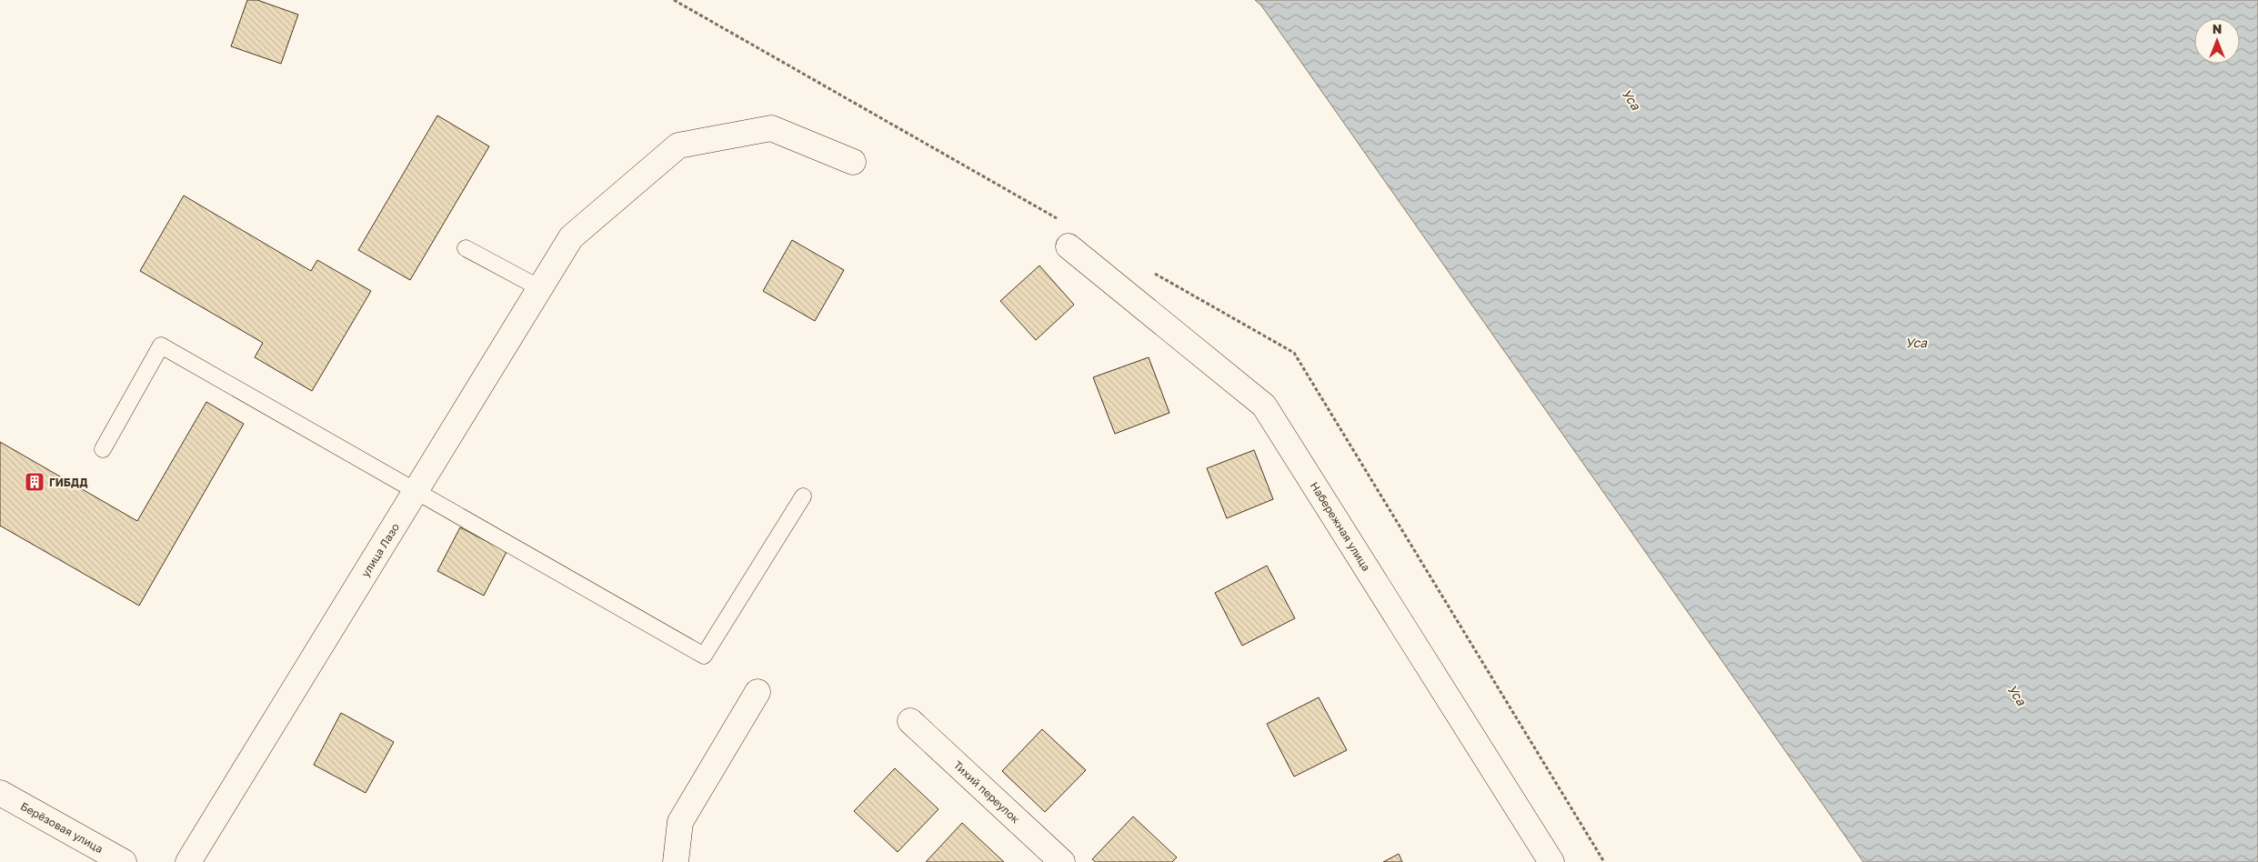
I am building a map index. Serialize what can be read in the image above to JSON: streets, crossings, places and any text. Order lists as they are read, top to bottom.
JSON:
{
  "streets": {
    "street": [
      "Набережная улица",
      "улица Лазо",
      "Тихий переулок",
      "Берёзовая улица"
    ]
  },
  "water": ["Уса"],
  "places": {
    "building": ["ГИБДД"]
  },
  "north": "top"
}
